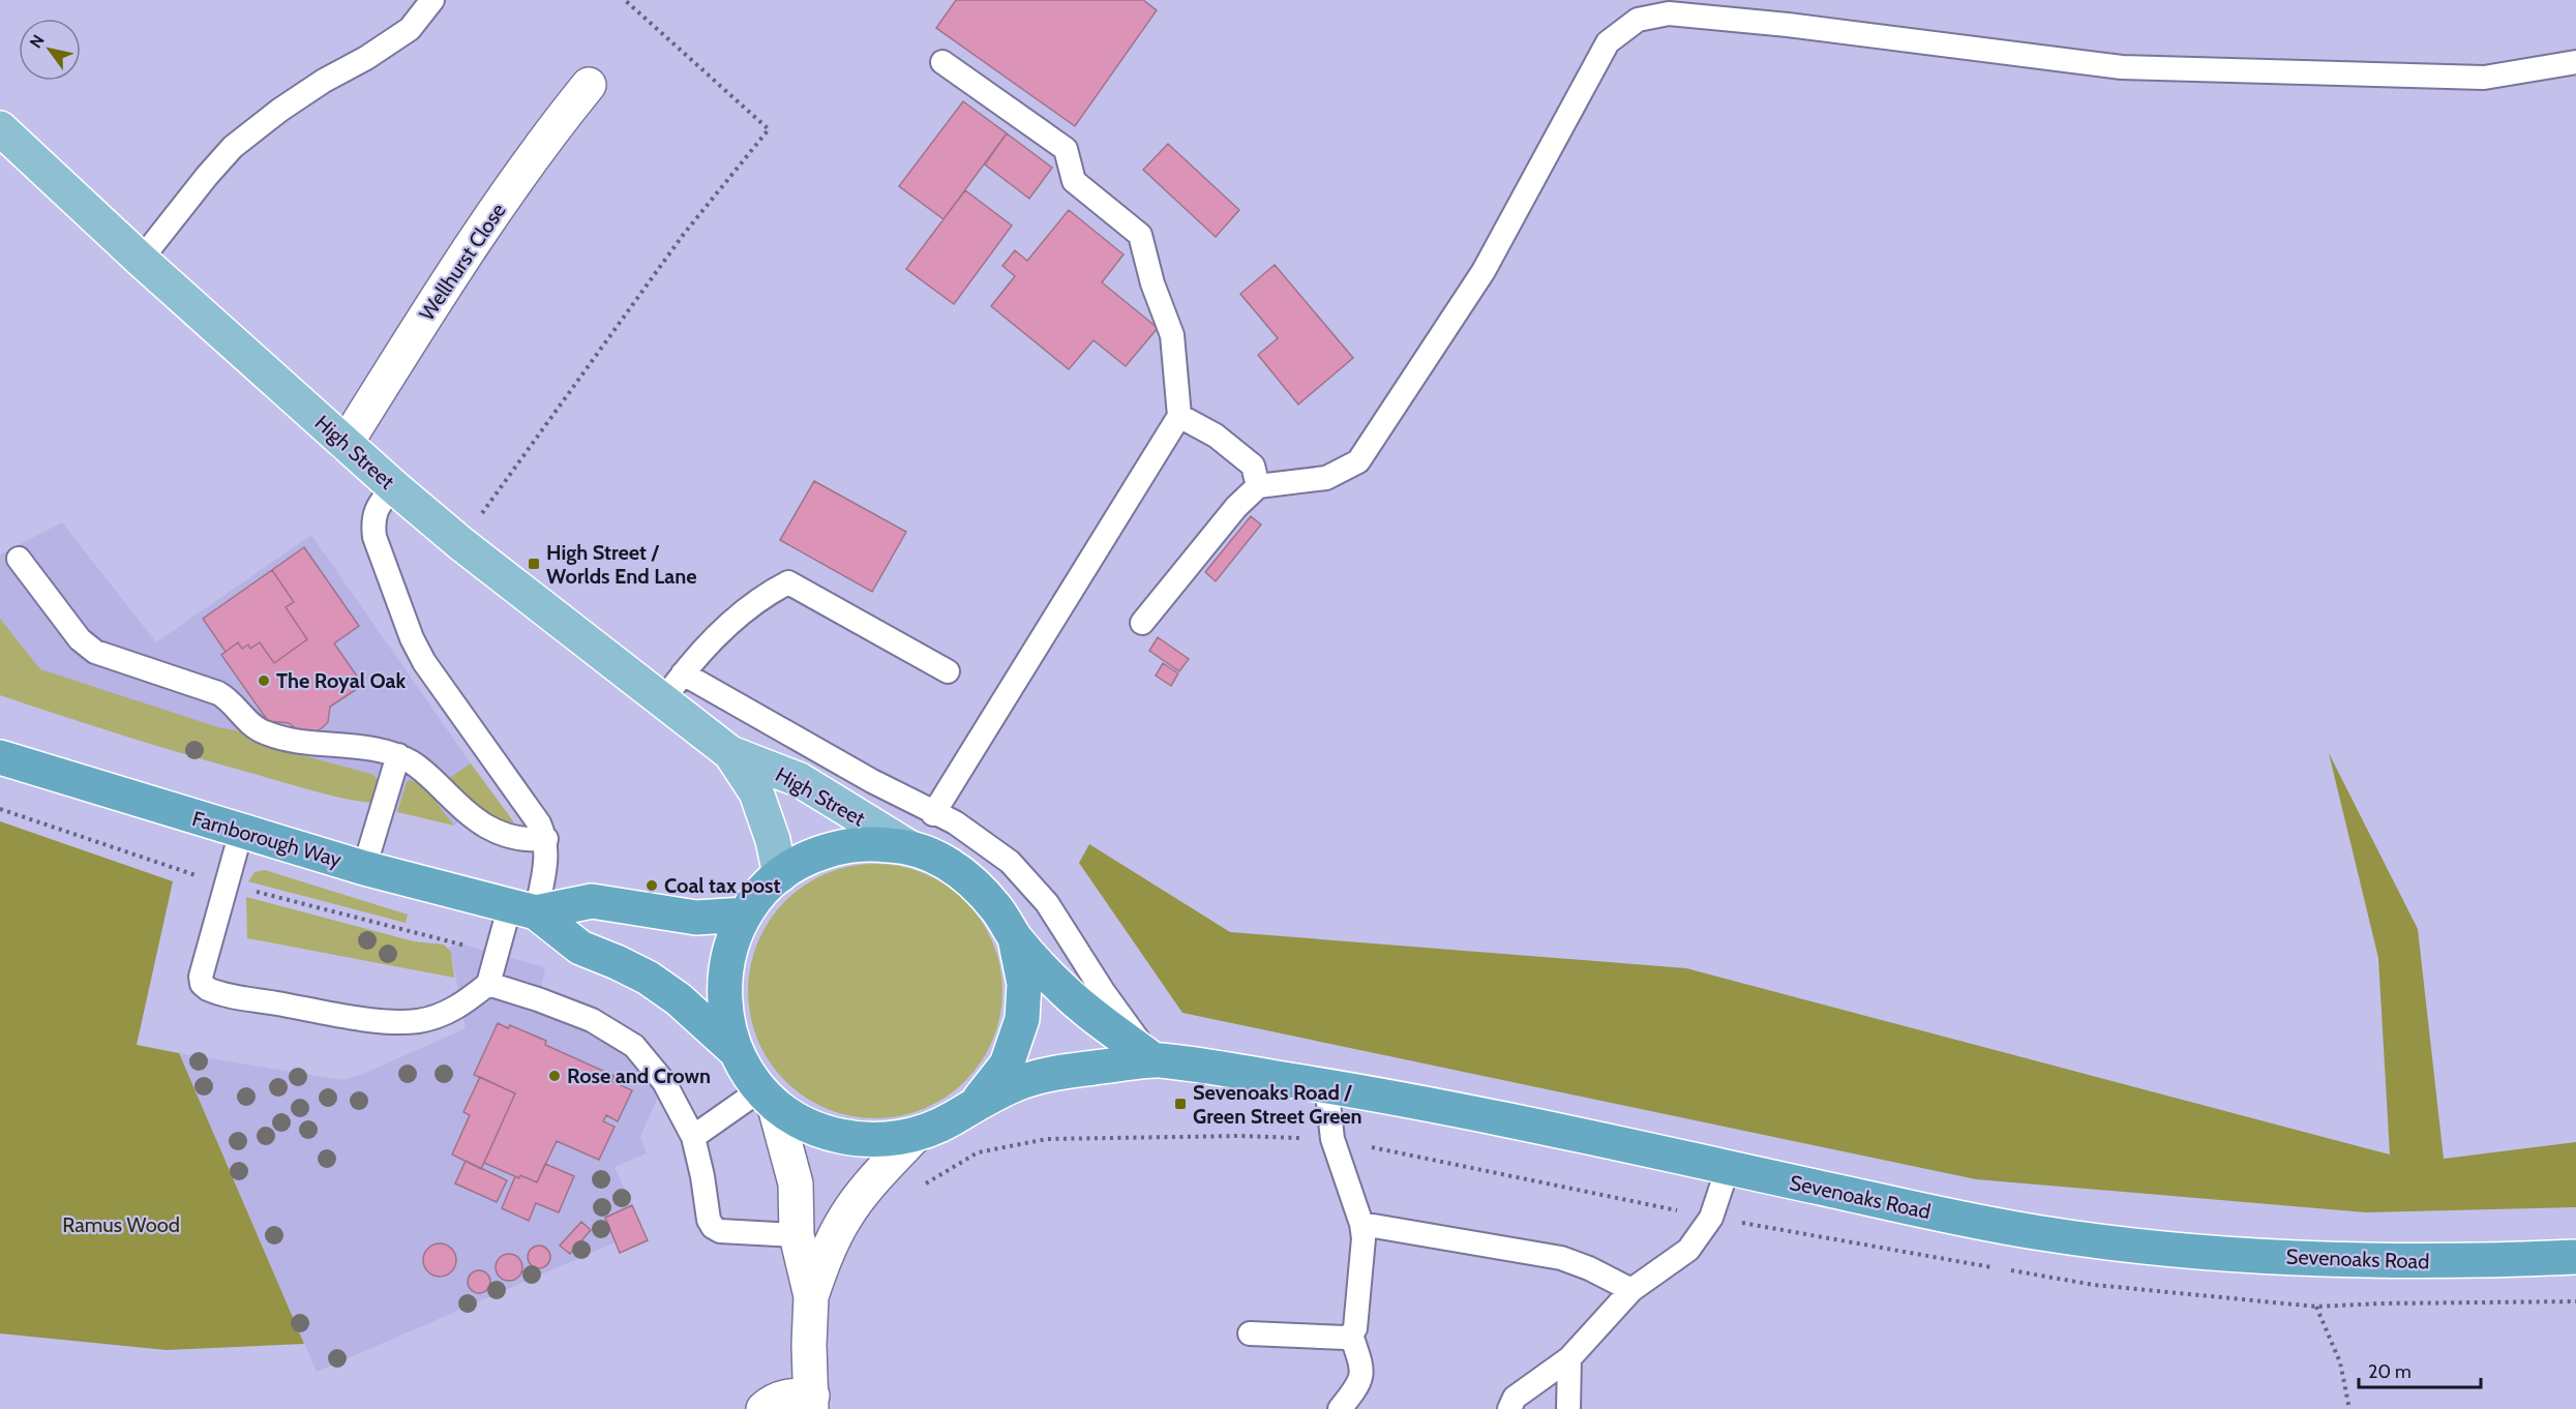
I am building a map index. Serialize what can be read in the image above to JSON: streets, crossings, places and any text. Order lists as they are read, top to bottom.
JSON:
{
  "streets": {
    "highway": ["Farnborough Way", "Sevenoaks Road"],
    "main road": ["High Street"],
    "street": ["Wellhurst Close"]
  },
  "crossings": [
    ["Wellhurst Close", "High Street"]
  ],
  "parks": ["Ramus Wood"],
  "places": {
    "transit": ["High Street / Worlds End Lane", "Sevenoaks Road / Green Street Green"],
    "other": ["The Royal Oak", "Coal tax post", "Rose and Crown"]
  },
  "scale_bar": "20 m",
  "north": "top left"
}
